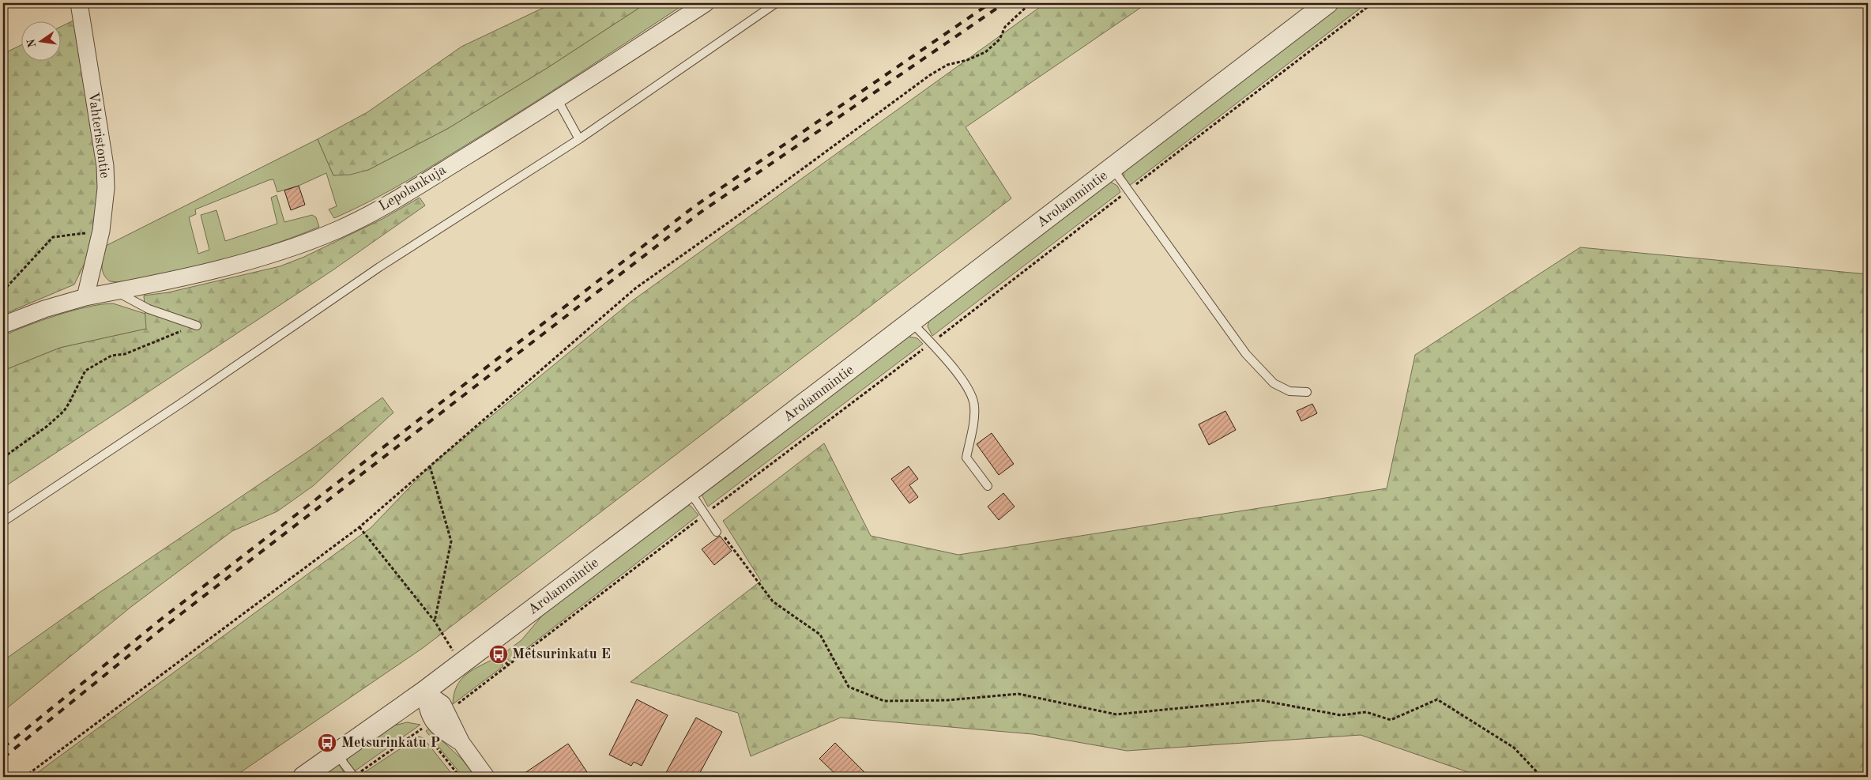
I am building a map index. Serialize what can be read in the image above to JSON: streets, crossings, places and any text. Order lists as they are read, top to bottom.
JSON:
{
  "streets": {
    "street": ["Vahteristontie", "Lepolankuja", "Arolammintie"]
  },
  "crossings": [
    ["Vahteristontie", "Lepolankuja"]
  ],
  "places": {
    "bus stop": ["Metsurinkatu E", "Metsurinkatu P"]
  },
  "north": "left"
}
